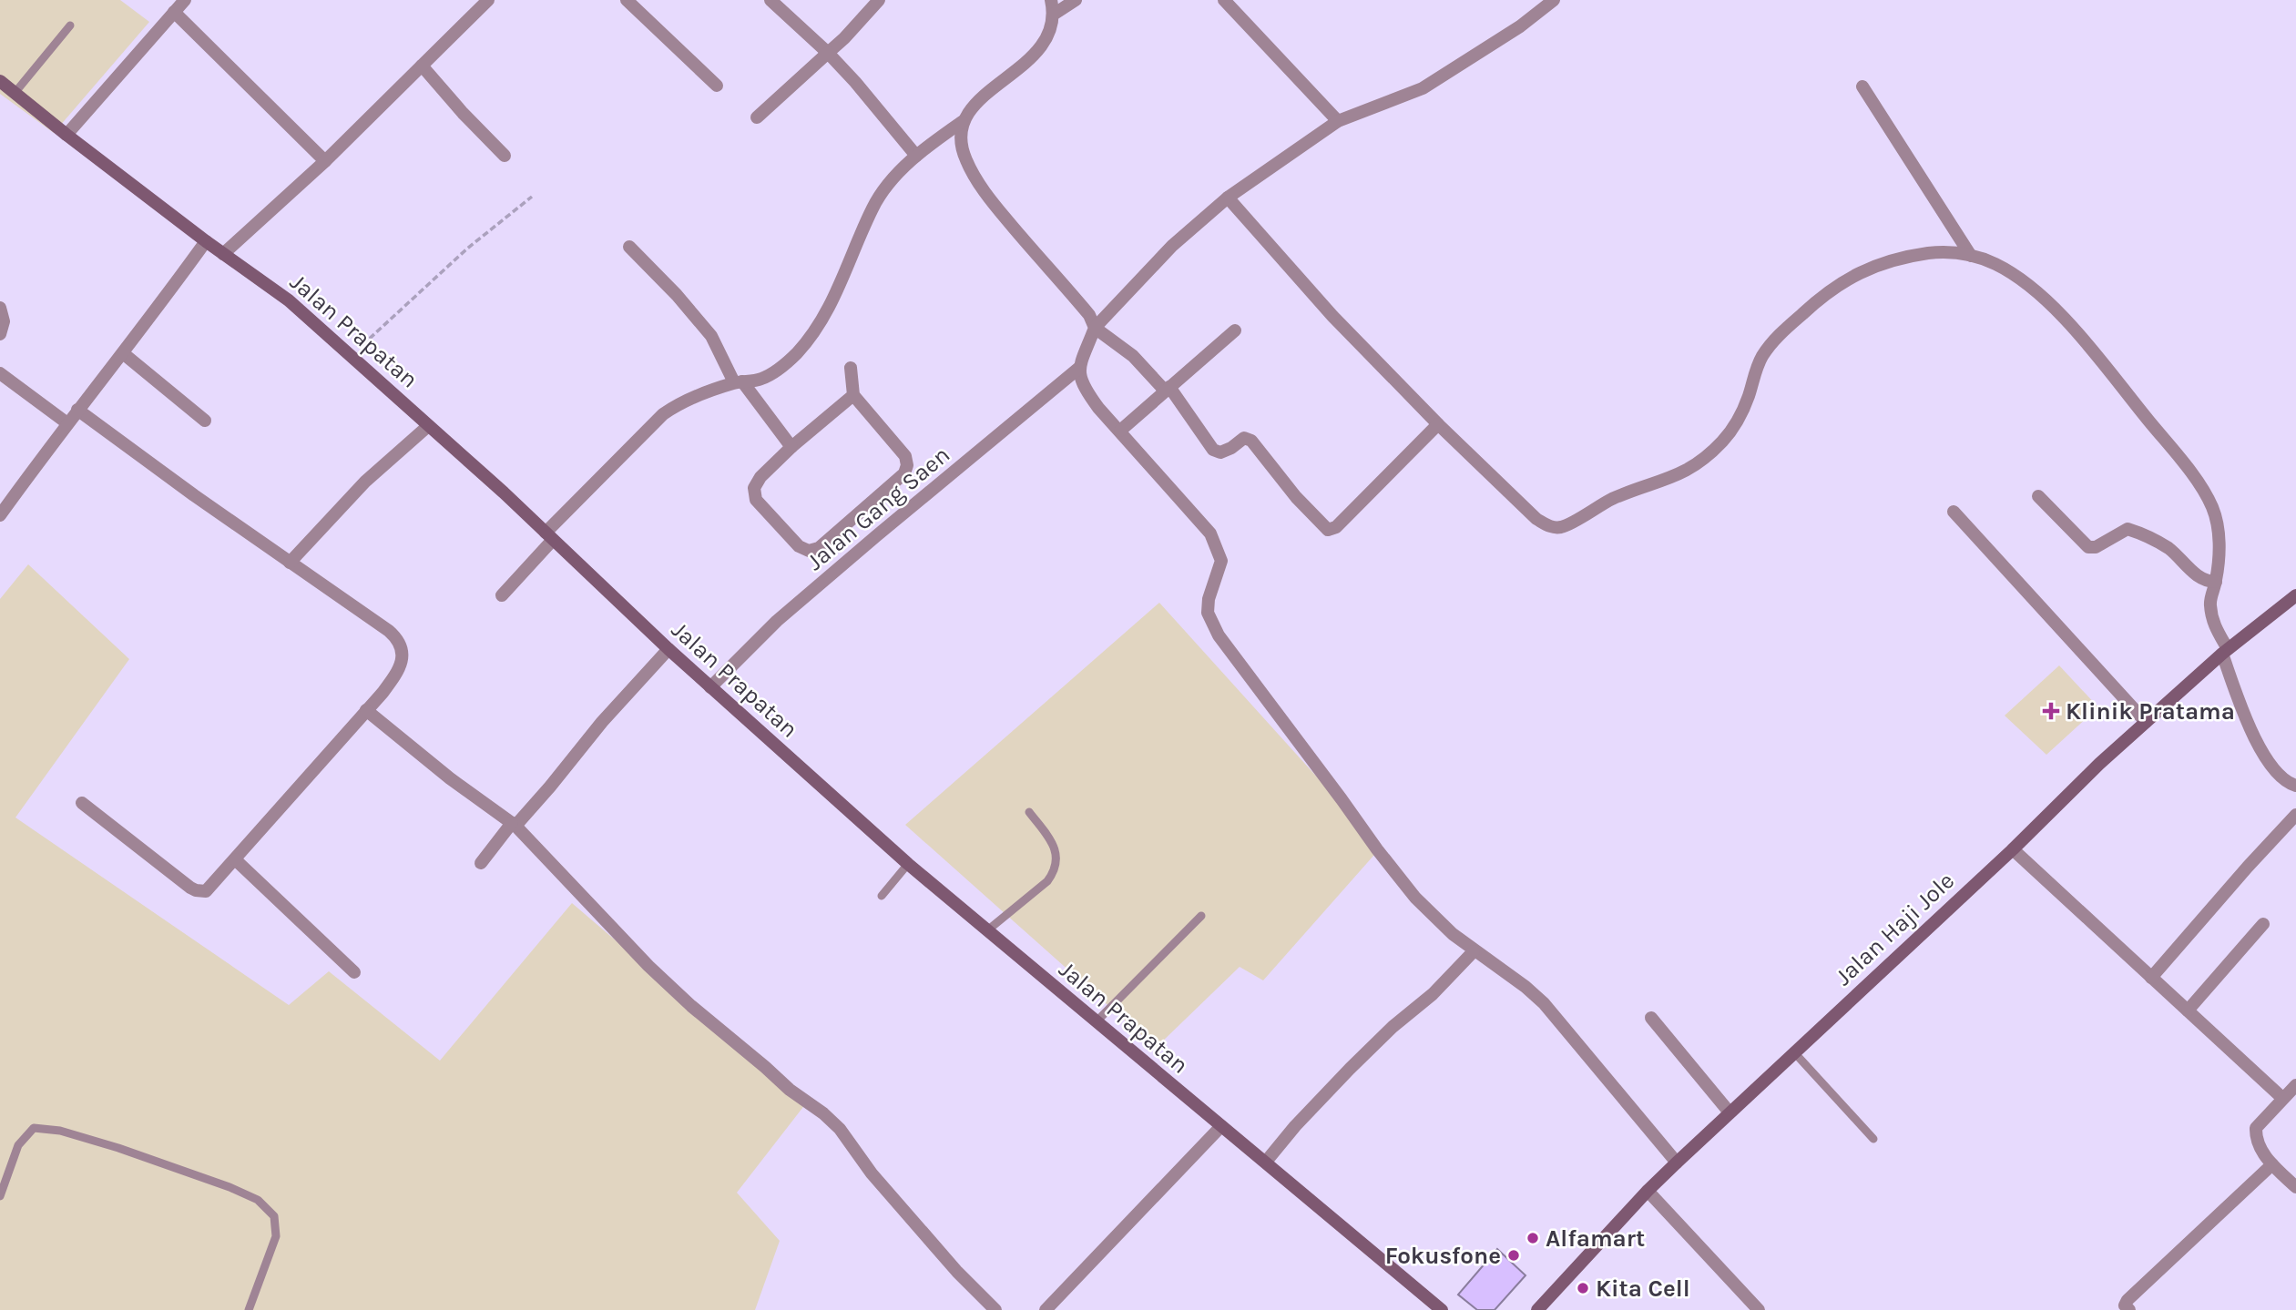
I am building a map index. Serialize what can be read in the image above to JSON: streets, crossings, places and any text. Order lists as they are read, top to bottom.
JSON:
{
  "streets": {
    "main road": ["Jalan Prapatan", "Jalan Haji Jole"],
    "street": ["Jalan Gang Saen"]
  },
  "crossings": [
    ["Jalan Prapatan", "Jalan Gang Saen"]
  ],
  "places": {
    "health": ["Klinik Pratama"],
    "other": ["Alfamart", "Fokusfone", "Kita Cell"]
  }
}
